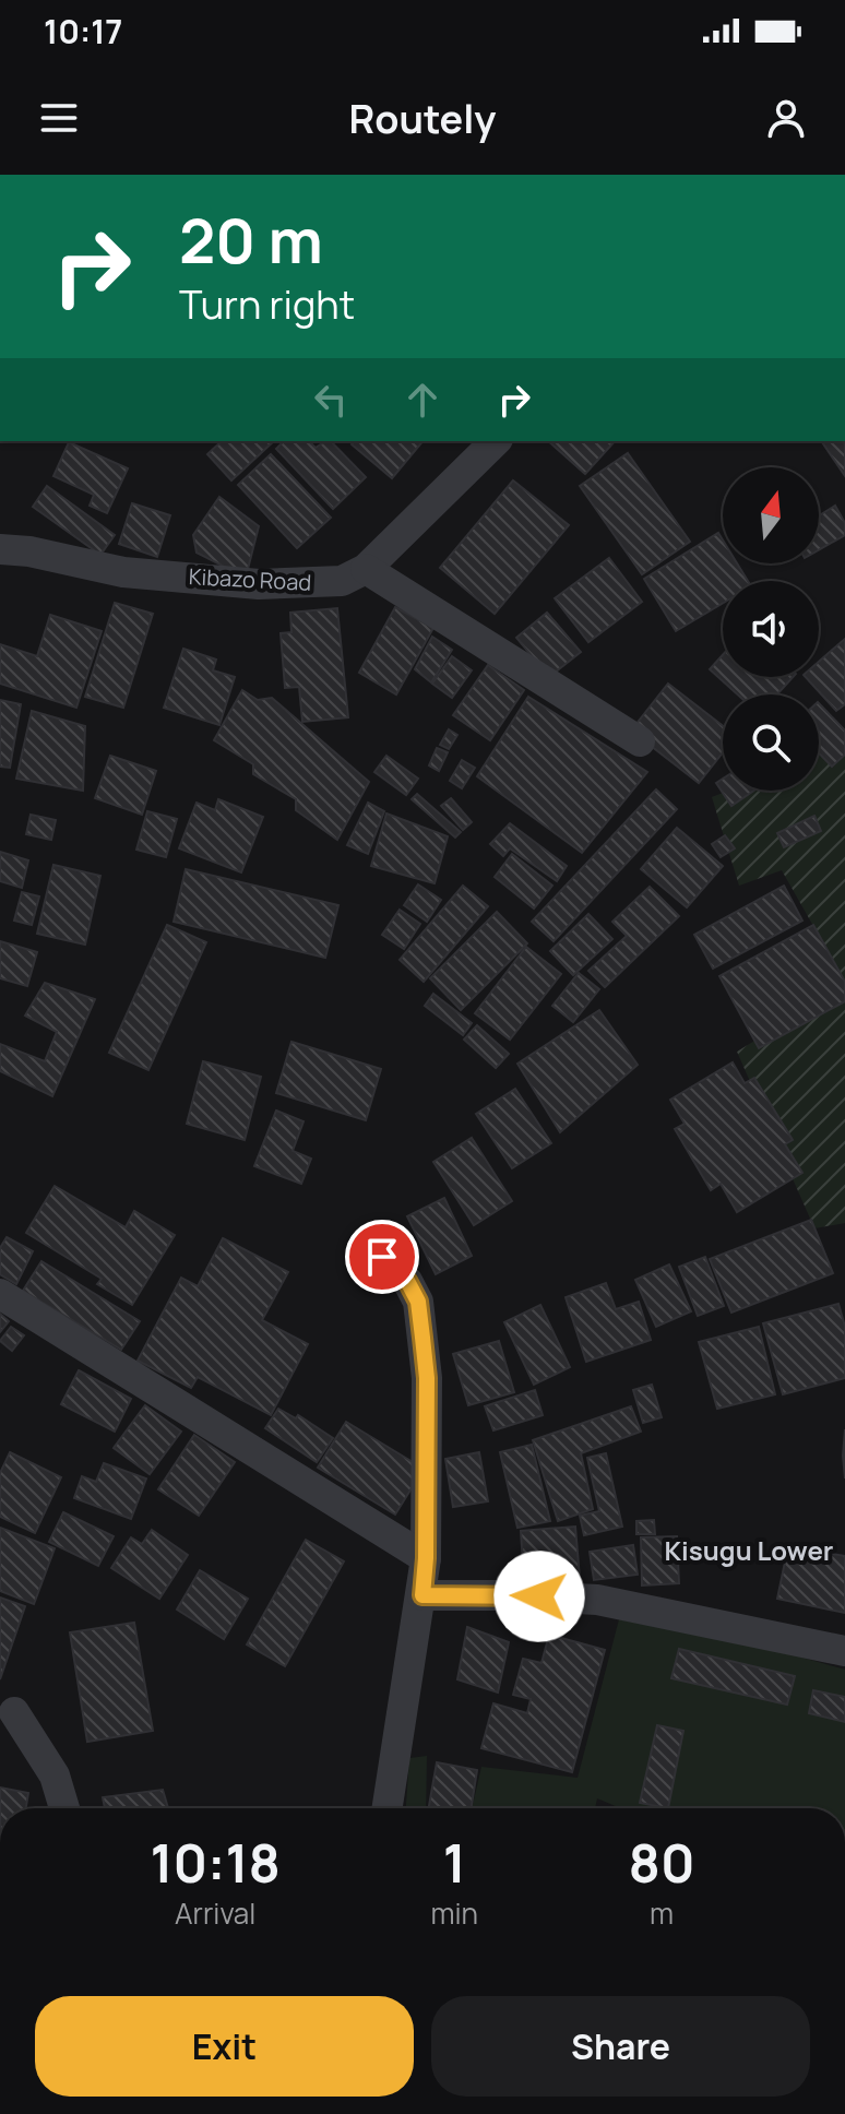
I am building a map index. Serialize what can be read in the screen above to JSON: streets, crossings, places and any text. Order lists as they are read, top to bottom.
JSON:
{
  "streets": {
    "street": ["Kibazo Road"]
  },
  "districts": ["Kisugu Lower"],
  "north": "top",
  "page": {
    "status": "10:17",
    "header": "Routely",
    "turn": ["20 m", "Turn right"],
    "eta": [
      "10:18",
      "Arrival",
      "1",
      "min",
      "80",
      "m"
    ],
    "buttons": ["Exit", "Share"]
  }
}
